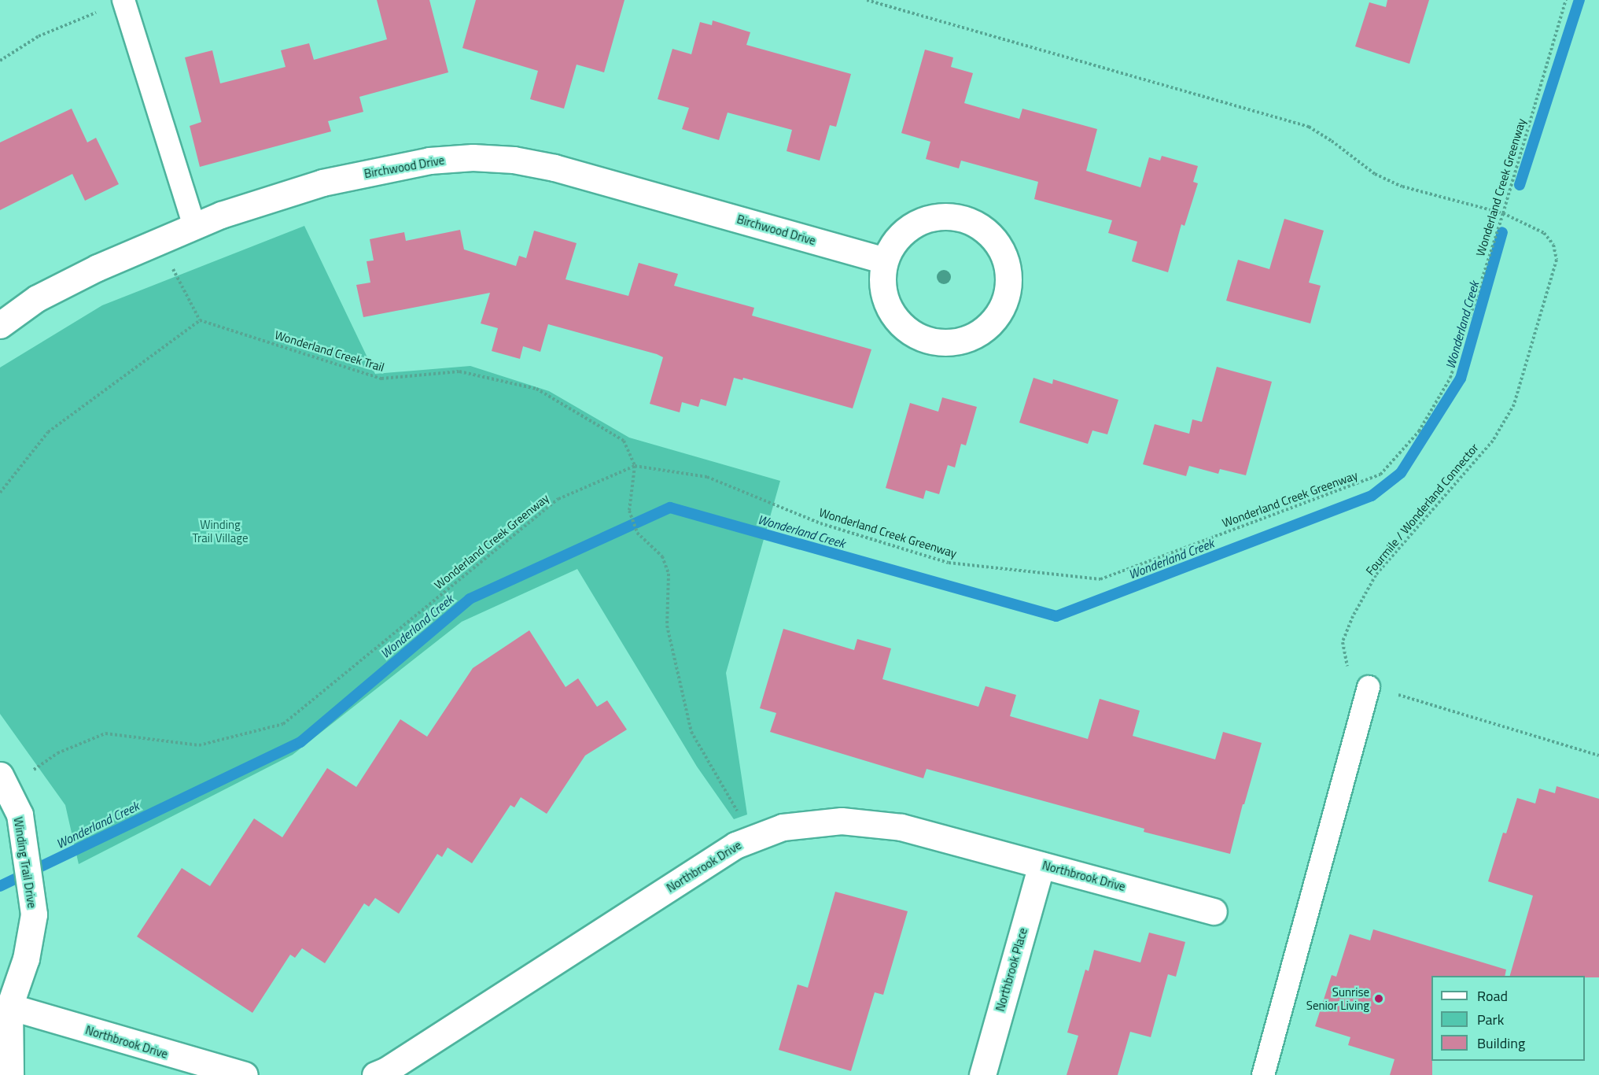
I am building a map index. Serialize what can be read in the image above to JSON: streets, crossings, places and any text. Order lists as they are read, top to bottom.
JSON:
{
  "streets": {
    "street": [
      "Birchwood Drive",
      "Winding Trail Drive",
      "Northbrook Drive",
      "Northbrook Place"
    ],
    "path": ["Wonderland Creek Greenway", "Wonderland Creek Trail", "Fourmile / Wonderland Connector"]
  },
  "crossings": [
    ["Wonderland Creek Greenway", "Wonderland Creek Trail"],
    ["Wonderland Creek Greenway", "Fourmile / Wonderland Connector"],
    ["Wonderland Creek Greenway", "Winding Trail Drive"],
    ["Wonderland Creek Trail", "Northbrook Drive"],
    ["Winding Trail Drive", "Northbrook Drive"],
    ["Northbrook Drive", "Northbrook Place"]
  ],
  "water": ["Wonderland Creek"],
  "parks": ["Winding Trail Village"],
  "places": ["Sunrise Senior Living"],
  "legend": ["Road", "Park", "Building"]
}
